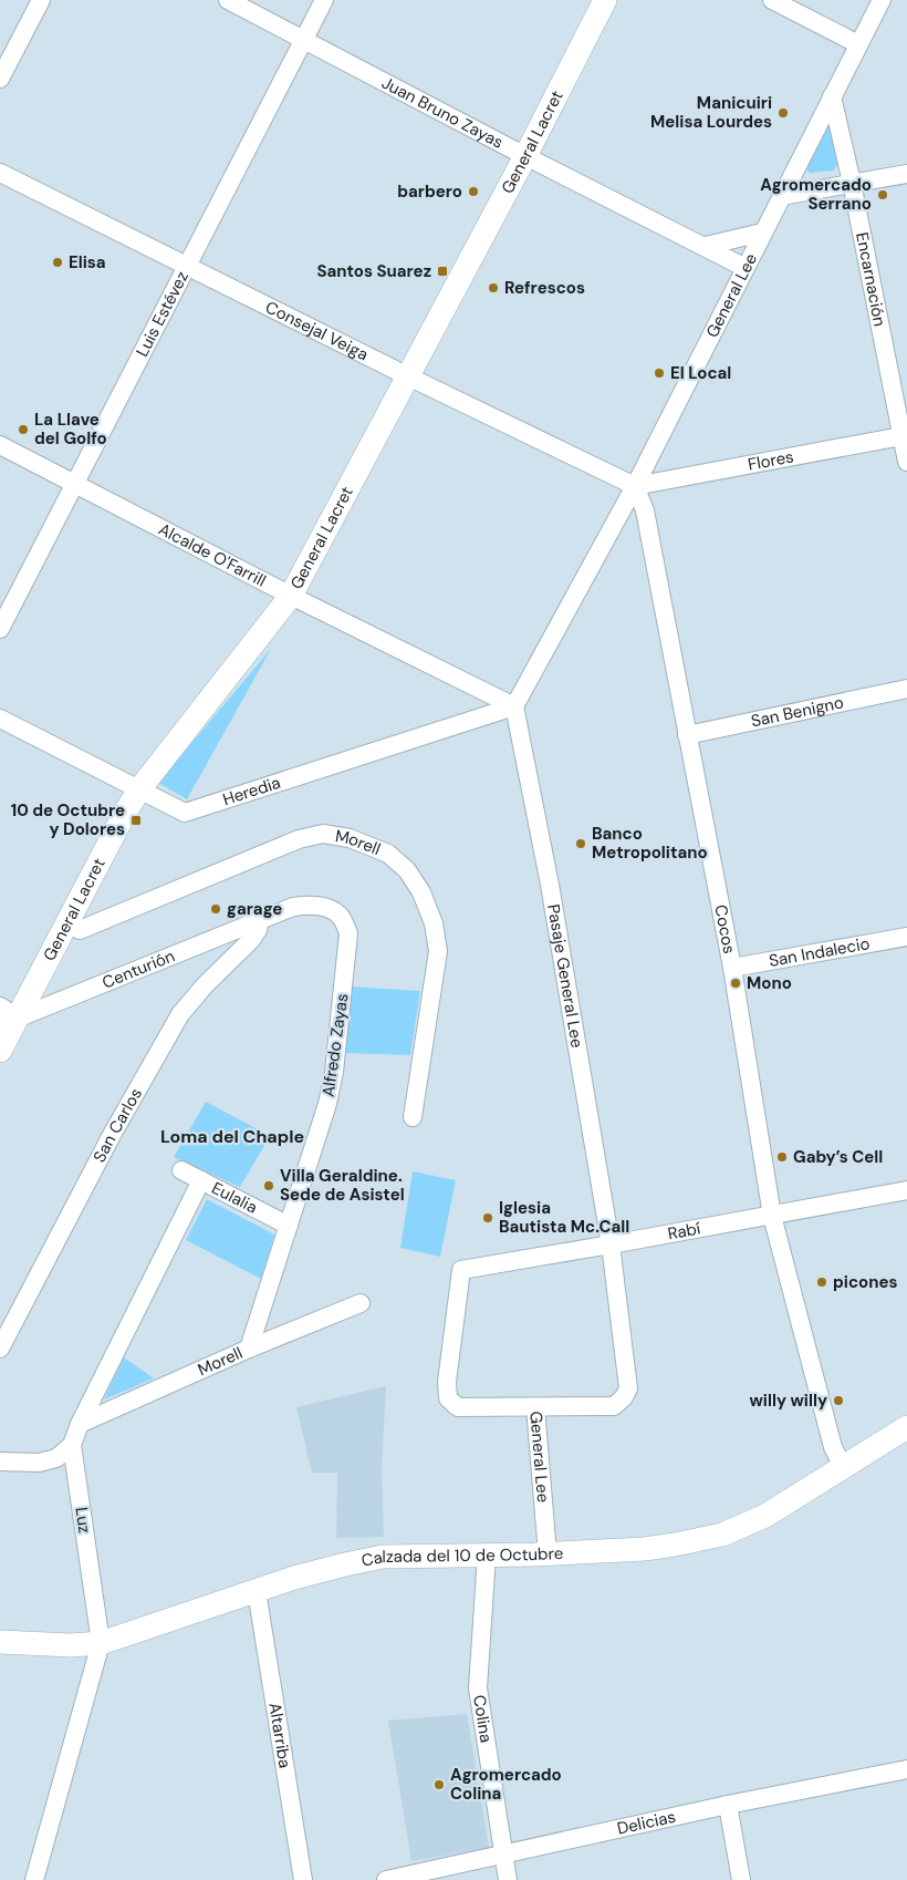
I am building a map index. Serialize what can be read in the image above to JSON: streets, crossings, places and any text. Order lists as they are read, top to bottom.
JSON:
{
  "streets": {
    "main road": ["General Lacret", "Calzada del 10 de Octubre"],
    "street": [
      "Juan Bruno Zayas",
      "Encarnación",
      "General Lee",
      "Luis Estévez",
      "Consejal Veiga",
      "Flores",
      "Alcalde O'Farrill",
      "San Benigno",
      "Heredia",
      "Morell",
      "Cocos",
      "San Indalecio",
      "Centurión",
      "Pasaje General Lee",
      "Alfredo Zayas",
      "San Carlos",
      "Eulalia",
      "Rabí",
      "Luz",
      "Colina",
      "Altarriba",
      "Delicias"
    ]
  },
  "crossings": [
    ["Juan Bruno Zayas", "General Lacret"],
    ["Juan Bruno Zayas", "General Lee"],
    ["Juan Bruno Zayas", "Luis Estévez"],
    ["General Lacret", "Consejal Veiga"],
    ["General Lacret", "Alcalde O'Farrill"],
    ["General Lacret", "Heredia"],
    ["General Lacret", "Morell"],
    ["General Lacret", "Centurión"],
    ["Encarnación", "General Lee"],
    ["Encarnación", "Flores"],
    ["General Lee", "Consejal Veiga"],
    ["General Lee", "Flores"],
    ["General Lee", "Alcalde O'Farrill"],
    ["General Lee", "Heredia"],
    ["General Lee", "Cocos"],
    ["General Lee", "Pasaje General Lee"],
    ["General Lee", "Rabí"],
    ["General Lee", "Calzada del 10 de Octubre"],
    ["Luis Estévez", "Consejal Veiga"],
    ["Luis Estévez", "Alcalde O'Farrill"],
    ["Consejal Veiga", "Flores"],
    ["Consejal Veiga", "Cocos"],
    ["Flores", "Cocos"],
    ["Alcalde O'Farrill", "Heredia"],
    ["Alcalde O'Farrill", "Pasaje General Lee"],
    ["San Benigno", "Cocos"],
    ["Heredia", "Pasaje General Lee"],
    ["Morell", "Alfredo Zayas"],
    ["Morell", "Luz"],
    ["Cocos", "San Indalecio"],
    ["Cocos", "Rabí"],
    ["Cocos", "Calzada del 10 de Octubre"],
    ["Centurión", "Alfredo Zayas"],
    ["Centurión", "San Carlos"],
    ["Pasaje General Lee", "Rabí"],
    ["Alfredo Zayas", "San Carlos"],
    ["Alfredo Zayas", "Eulalia"],
    ["Eulalia", "Luz"],
    ["Luz", "Calzada del 10 de Octubre"],
    ["Calzada del 10 de Octubre", "Colina"],
    ["Calzada del 10 de Octubre", "Altarriba"],
    ["Colina", "Delicias"]
  ],
  "districts": ["Loma del Chaple"],
  "places": {
    "other": [
      "Manicuiri Melisa Lourdes",
      "barbero",
      "Agromercado Serrano",
      "Elisa",
      "Refrescos",
      "El Local",
      "La Llave del Golfo",
      "Banco Metropolitano",
      "garage",
      "Mono",
      "Gaby’s Cell",
      "Villa Geraldine. Sede de Asistel",
      "Iglesia Bautista Mc.Call",
      "picones",
      "willy willy",
      "Agromercado Colina"
    ],
    "transit": ["Santos Suarez", "10 de Octubre y Dolores"]
  }
}
